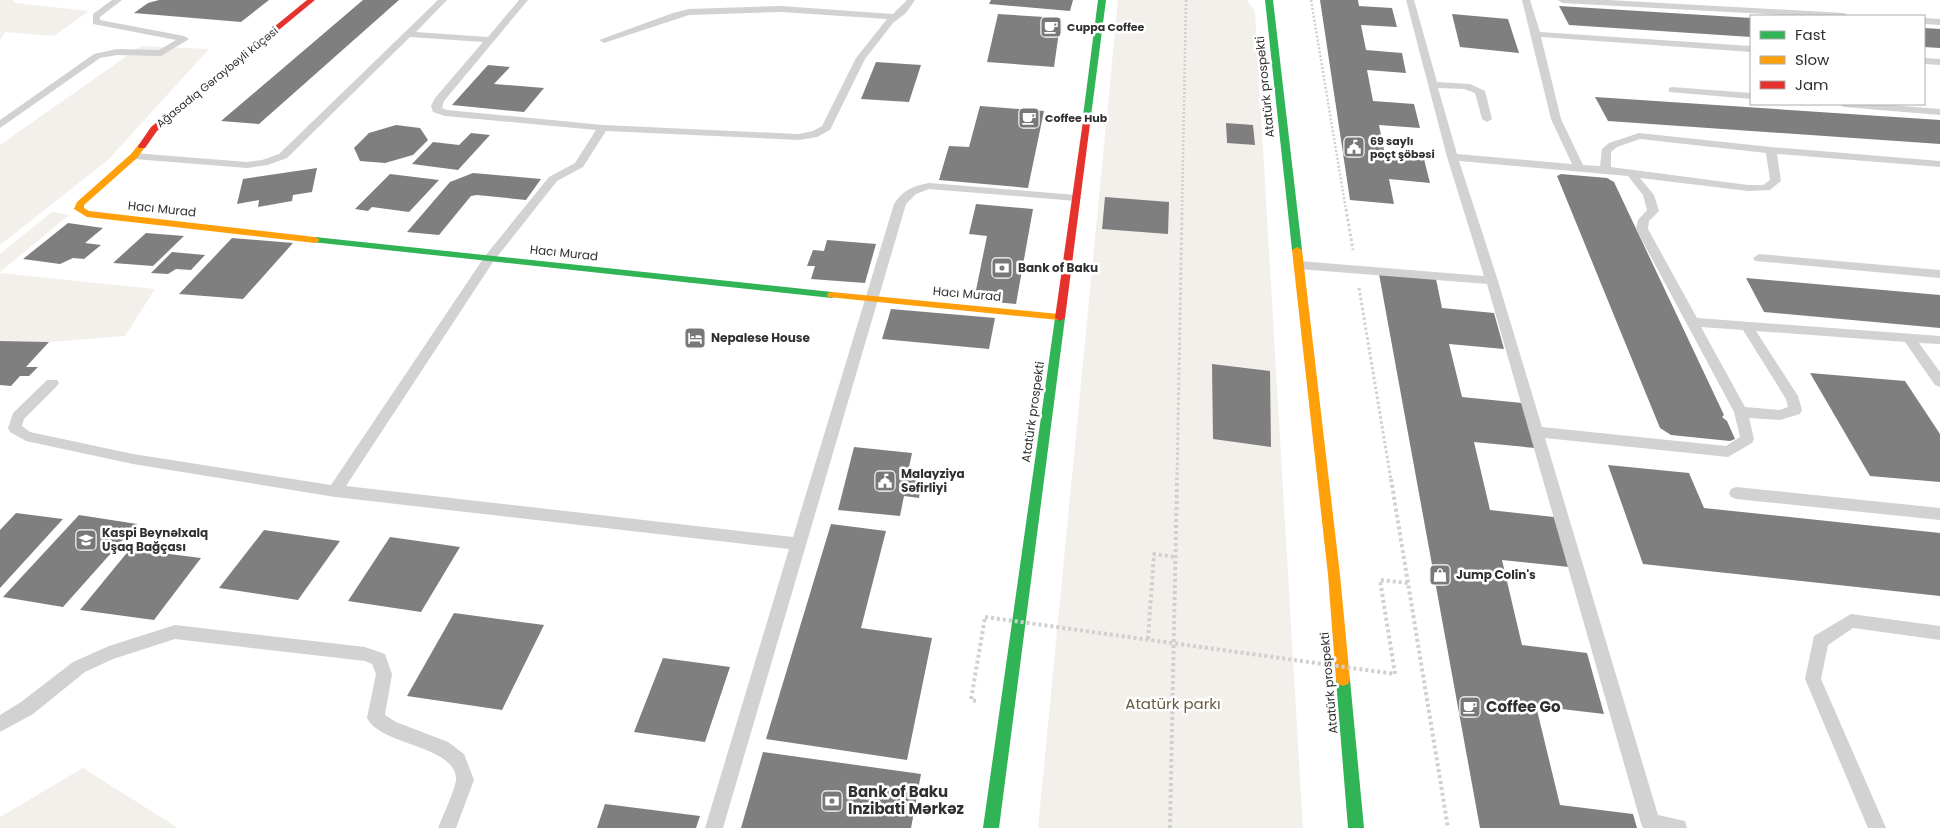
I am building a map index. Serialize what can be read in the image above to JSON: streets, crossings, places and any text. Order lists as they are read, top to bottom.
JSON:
{
  "streets": {
    "main road": ["Ağasadıq Gəraybəyli küçəsi", "Atatürk prospekti", "Hacı Murad"]
  },
  "crossings": [
    ["Ağasadıq Gəraybəyli küçəsi", "Hacı Murad"],
    ["Atatürk prospekti", "Hacı Murad"]
  ],
  "parks": ["Atatürk parkı"],
  "places": {
    "cafe": ["Cuppa Coffee", "Coffee Hub", "Coffee Go"],
    "public building": ["69 saylı poçt şöbəsi", "Malayziya Səfirliyi"],
    "bank": ["Bank of Baku", "Bank of Baku Inzibati Mərkəz"],
    "hotel": ["Nepalese House"],
    "school or university": ["Kaspi Beynəlxalq Uşaq Bağçası"],
    "shop": ["Jump Colin's"]
  },
  "legend": ["Fast", "Slow", "Jam"]
}
